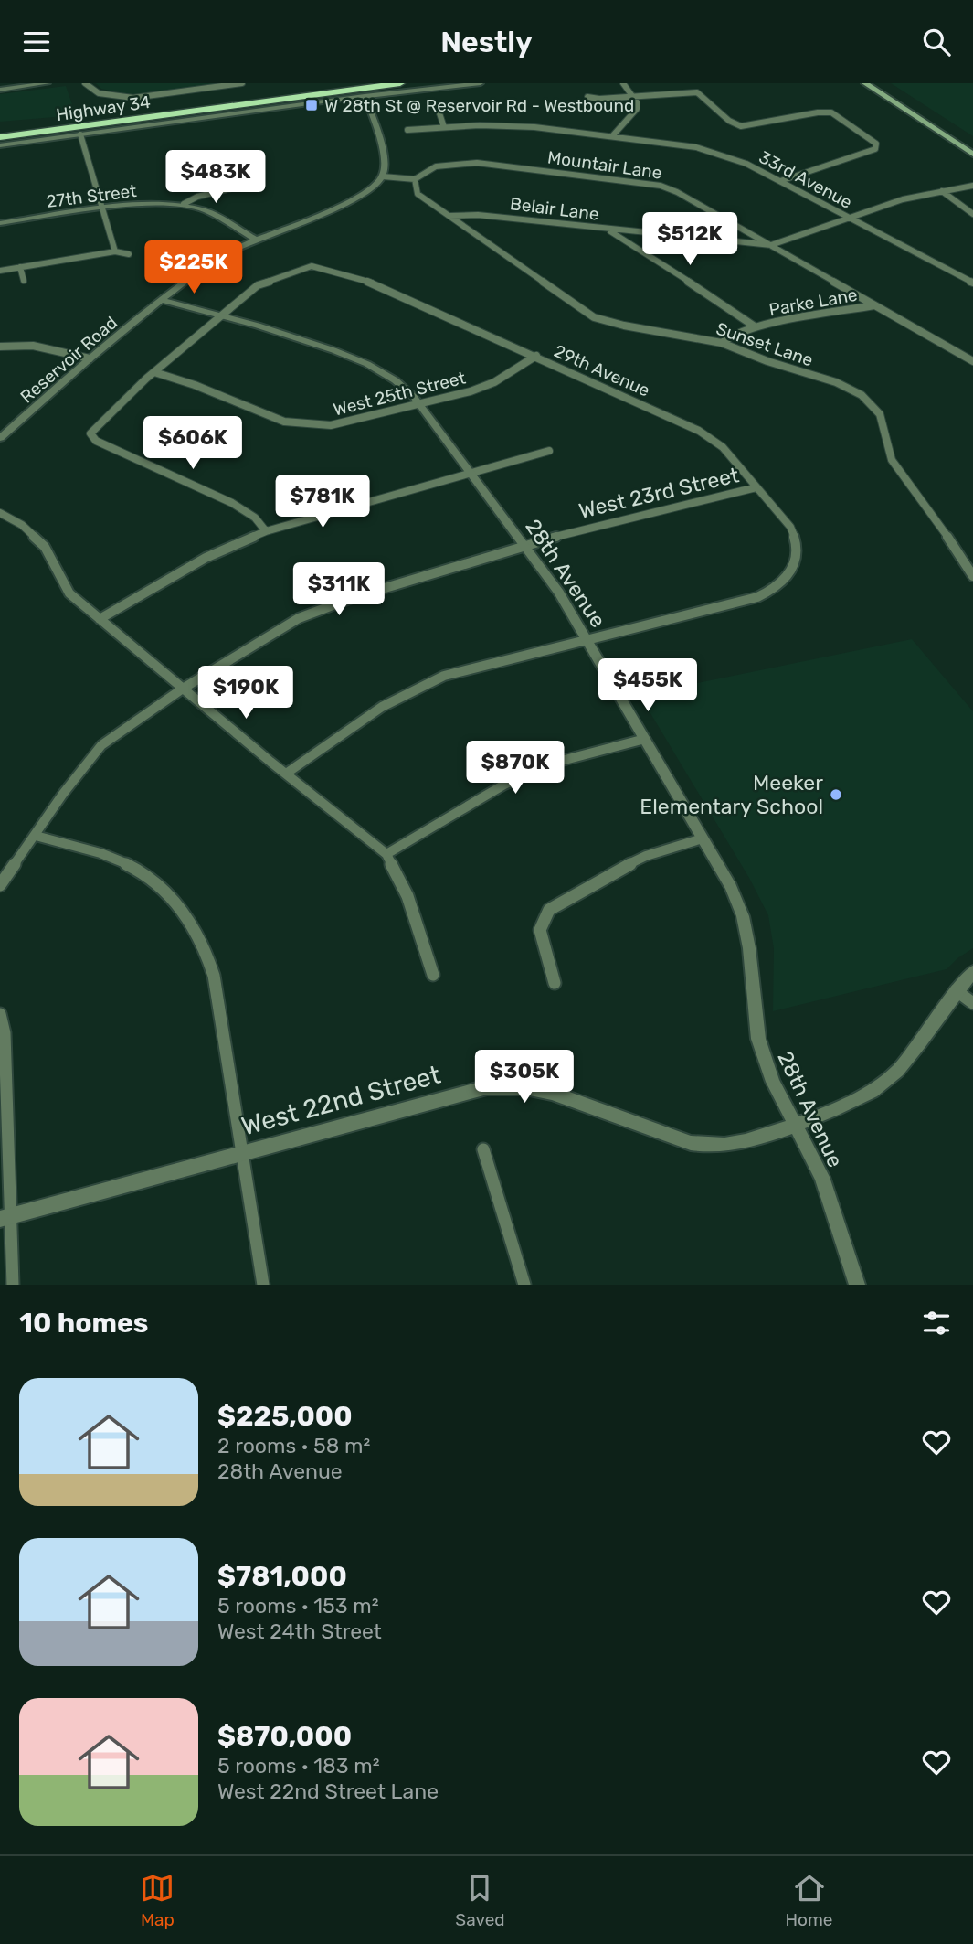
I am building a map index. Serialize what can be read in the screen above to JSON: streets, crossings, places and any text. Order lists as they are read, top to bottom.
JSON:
{
  "streets": {
    "highway": ["Highway 34"],
    "street": [
      "Mountair Lane",
      "33rd Avenue",
      "27th Street",
      "Belair Lane",
      "Parke Lane",
      "Sunset Lane",
      "Reservoir Road",
      "29th Avenue",
      "West 25th Street",
      "West 23rd Street",
      "28th Avenue",
      "West 22nd Street"
    ]
  },
  "crossings": [
    ["Mountair Lane", "Belair Lane"],
    ["Mountair Lane", "Parke Lane"],
    ["Mountair Lane", "Sunset Lane"],
    ["27th Street", "Reservoir Road"],
    ["Belair Lane", "Sunset Lane"],
    ["Parke Lane", "Sunset Lane"],
    ["Reservoir Road", "28th Avenue"],
    ["29th Avenue", "West 25th Street"],
    ["29th Avenue", "West 23rd Street"],
    ["29th Avenue", "28th Avenue"],
    ["West 25th Street", "28th Avenue"],
    ["West 23rd Street", "28th Avenue"],
    ["28th Avenue", "West 22nd Street"]
  ],
  "places": {
    "transit": ["W 28th St @ Reservoir Rd - Westbound"],
    "other": ["Meeker Elementary School"]
  },
  "page": {
    "header": "Nestly",
    "price": [
      "$483K",
      "$512K",
      "$225K",
      "$606K",
      "$781K",
      "$311K",
      "$455K",
      "$190K",
      "$870K",
      "$305K"
    ],
    "heading": "10 homes",
    "list": [
      {
        "name": "$225,000",
        "note": "2 rooms · 58 m² · 28th Avenue"
      },
      {
        "name": "$781,000",
        "note": "5 rooms · 153 m² · West 24th Street"
      },
      {
        "name": "$870,000",
        "note": "5 rooms · 183 m² · West 22nd Street Lane"
      }
    ],
    "tabs": ["Map", "Saved", "Home"]
  }
}
